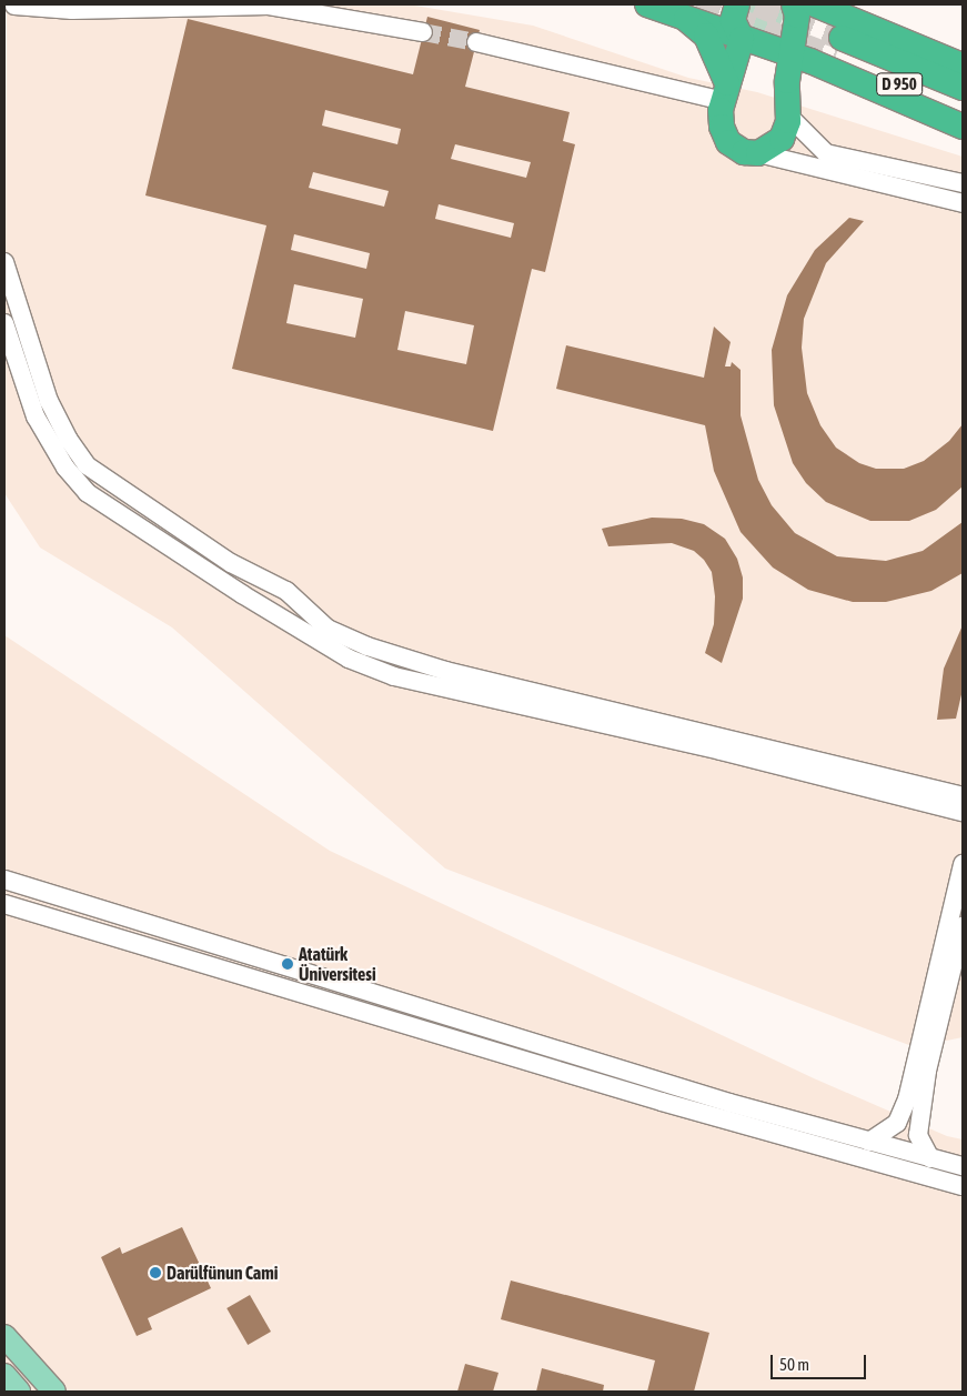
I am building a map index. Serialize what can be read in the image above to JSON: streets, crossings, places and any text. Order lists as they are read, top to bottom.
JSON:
{
  "streets": {
    "highway": ["D 950"]
  },
  "places": ["Atatürk Üniversitesi", "Darülfünun Cami"],
  "scale_bar": "50 m"
}
